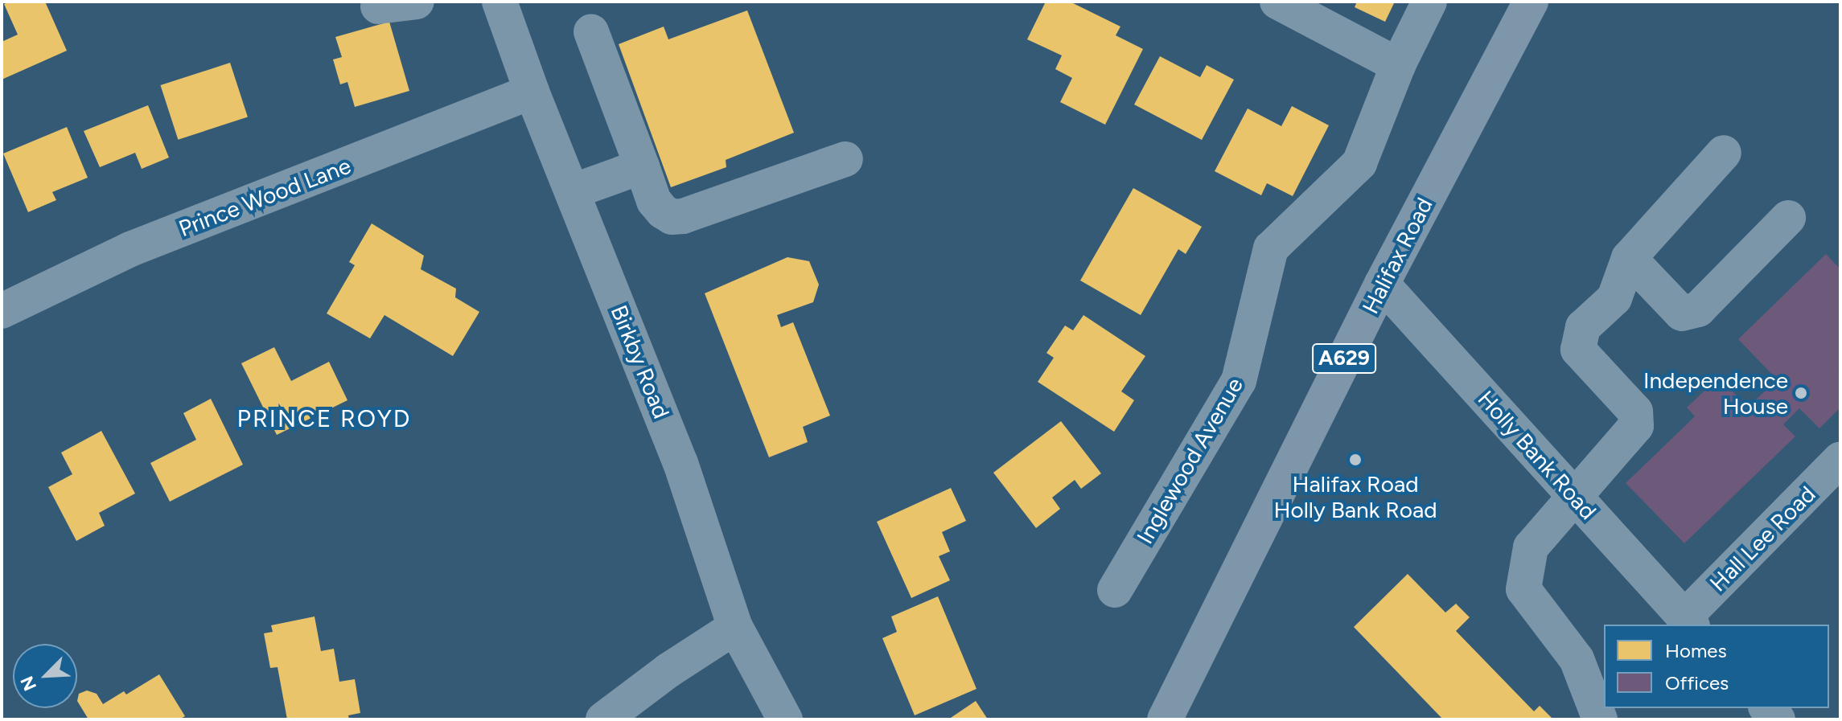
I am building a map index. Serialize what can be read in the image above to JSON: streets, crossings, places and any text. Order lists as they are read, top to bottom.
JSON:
{
  "streets": {
    "highway": ["Halifax Road", "A629"],
    "street": [
      "Prince Wood Lane",
      "Birkby Road",
      "Holly Bank Road",
      "Inglewood Avenue",
      "Hall Lee Road"
    ]
  },
  "crossings": [
    ["Prince Wood Lane", "Birkby Road"],
    ["Halifax Road", "Holly Bank Road"],
    ["Holly Bank Road", "Hall Lee Road"]
  ],
  "districts": ["PRINCE ROYD"],
  "places": ["Independence House", "Halifax Road Holly Bank Road"],
  "legend": ["Homes", "Offices"],
  "north": "bottom left"
}
